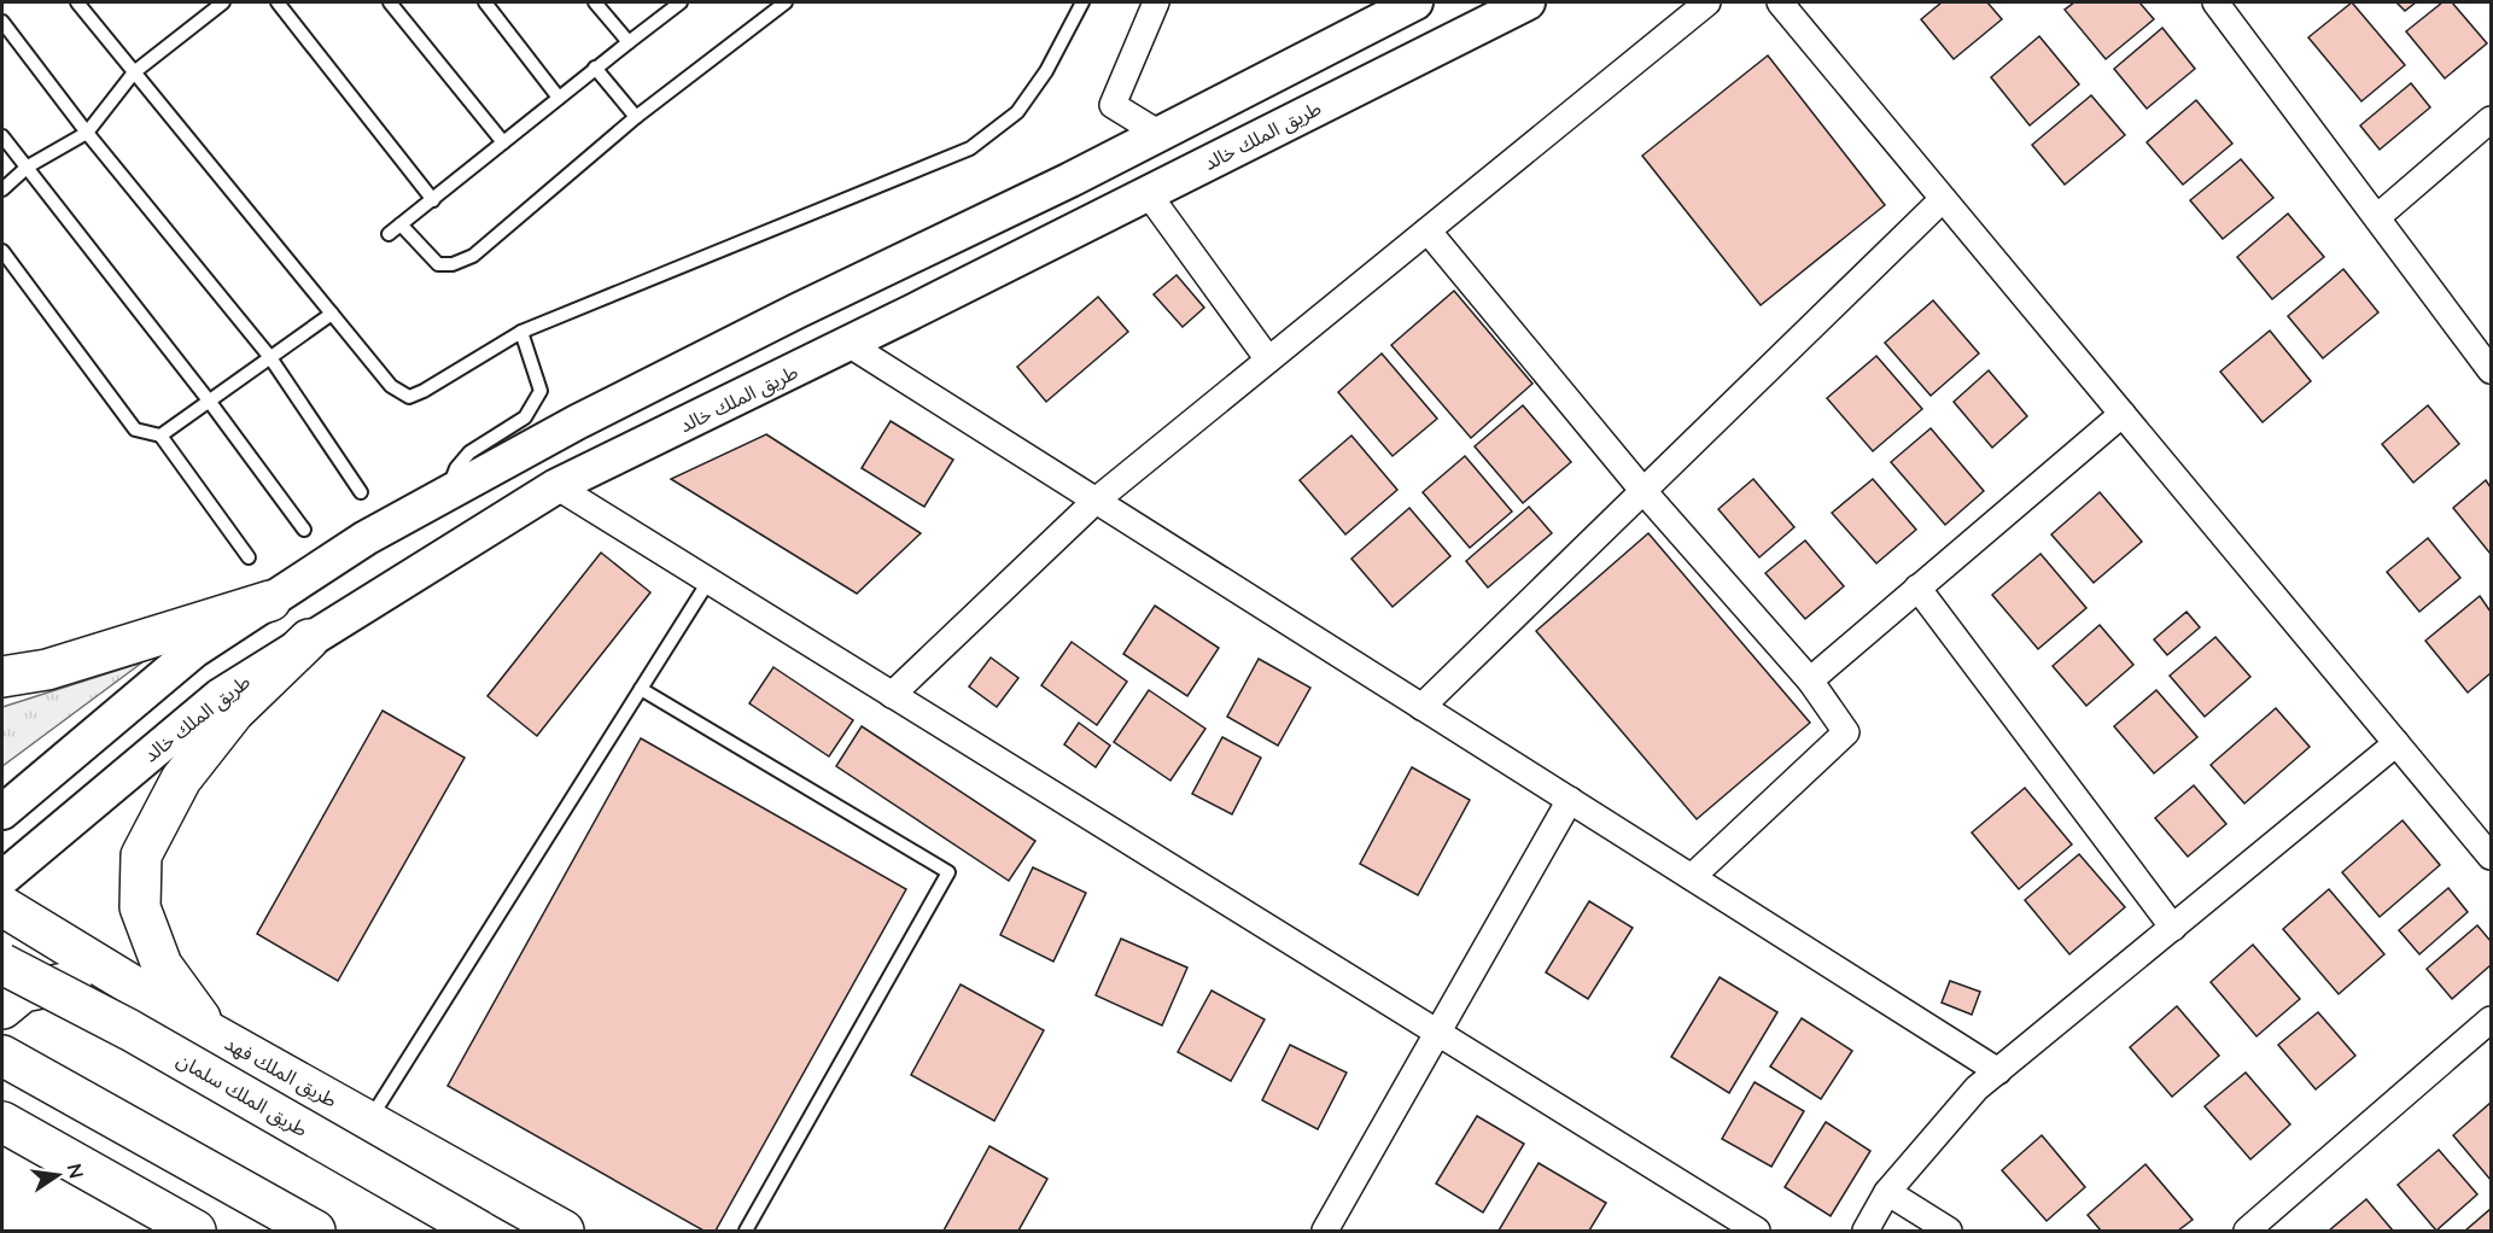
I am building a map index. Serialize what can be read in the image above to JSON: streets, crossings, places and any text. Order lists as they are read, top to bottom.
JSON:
{
  "streets": {
    "main road": ["طريق الملك خالد", "طريق الملك فهد", "طريق الملك سلمان"]
  },
  "north": "right"
}
